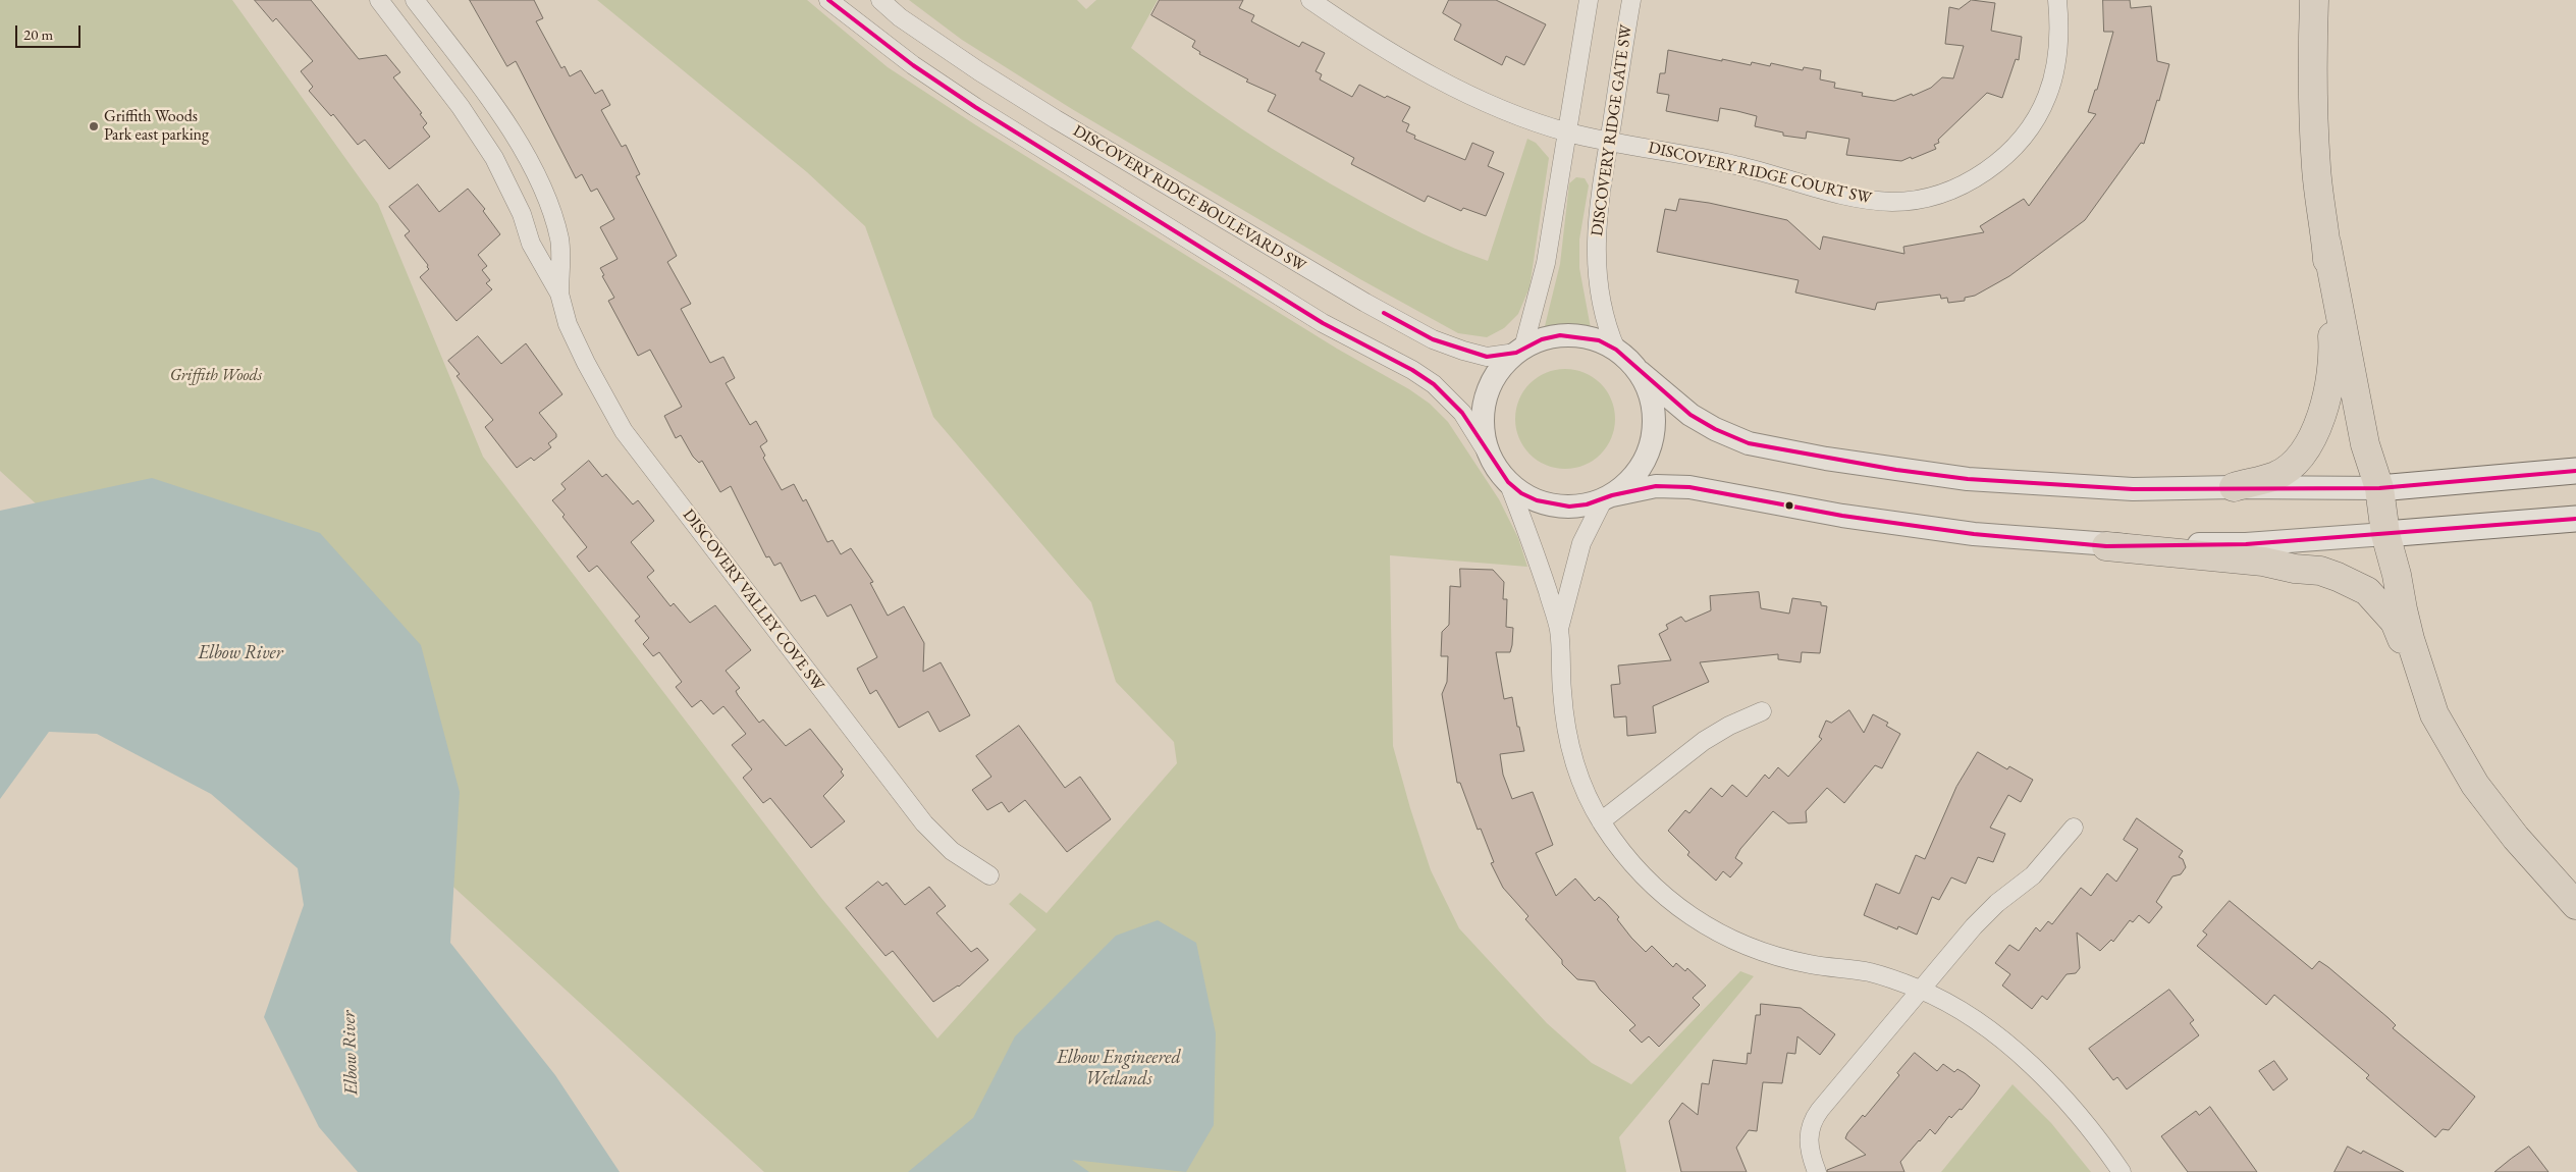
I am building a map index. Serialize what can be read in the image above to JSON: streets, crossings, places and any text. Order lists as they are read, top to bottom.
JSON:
{
  "streets": {
    "street": [
      "DISCOVERY RIDGE GATE SW",
      "DISCOVERY RIDGE COURT SW",
      "DISCOVERY RIDGE BOULEVARD SW",
      "DISCOVERY VALLEY COVE SW"
    ]
  },
  "crossings": [
    ["DISCOVERY RIDGE GATE SW", "DISCOVERY RIDGE COURT SW"],
    ["DISCOVERY RIDGE GATE SW", "DISCOVERY RIDGE BOULEVARD SW"]
  ],
  "water": ["Elbow River", "Elbow Engineered Wetlands"],
  "parks": ["Griffith Woods"],
  "places": ["Griffith Woods Park east parking"],
  "scale_bar": "20 m"
}
